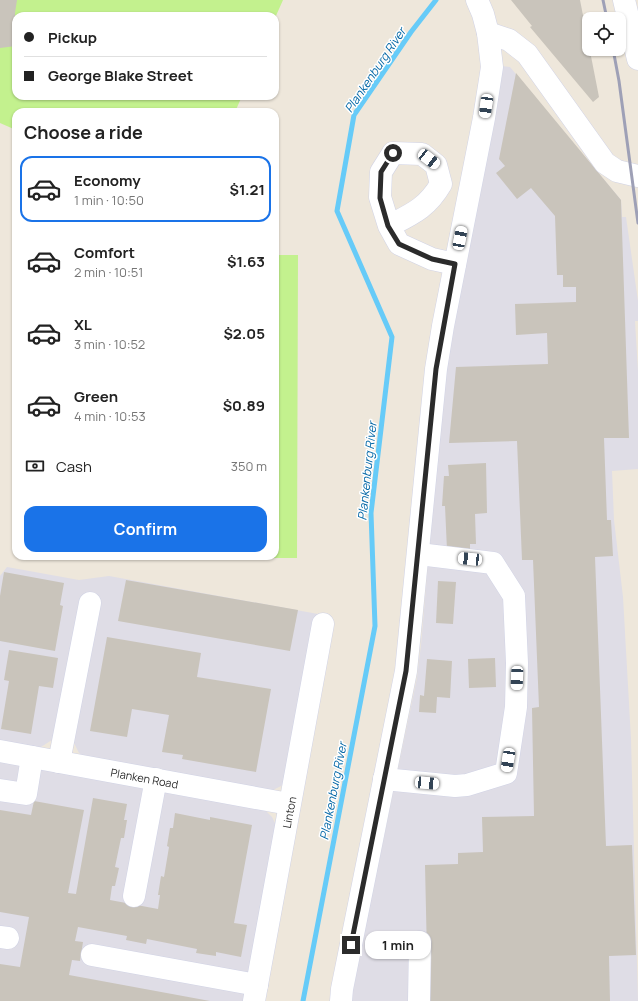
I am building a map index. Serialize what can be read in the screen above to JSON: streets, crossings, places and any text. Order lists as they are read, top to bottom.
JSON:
{
  "streets": {
    "street": ["Planken Road", "Linton"]
  },
  "crossings": [
    ["Planken Road", "Linton"]
  ],
  "water": ["Plankenburg River"],
  "page": {
    "banner": ["Pickup", "George Blake Street"],
    "heading": "Choose a ride",
    "list": [
      {
        "name": "Economy",
        "note": "1 min · 10:50",
        "value": "$1.21"
      },
      {
        "name": "Comfort",
        "note": "2 min · 10:51",
        "value": "$1.63"
      },
      {
        "name": "XL",
        "note": "3 min · 10:52",
        "value": "$2.05"
      },
      {
        "name": "Green",
        "note": "4 min · 10:53",
        "value": "$0.89"
      }
    ],
    "pay": ["Cash", "350 m"],
    "buttons": "Confirm",
    "bubble": "1 min"
  }
}
